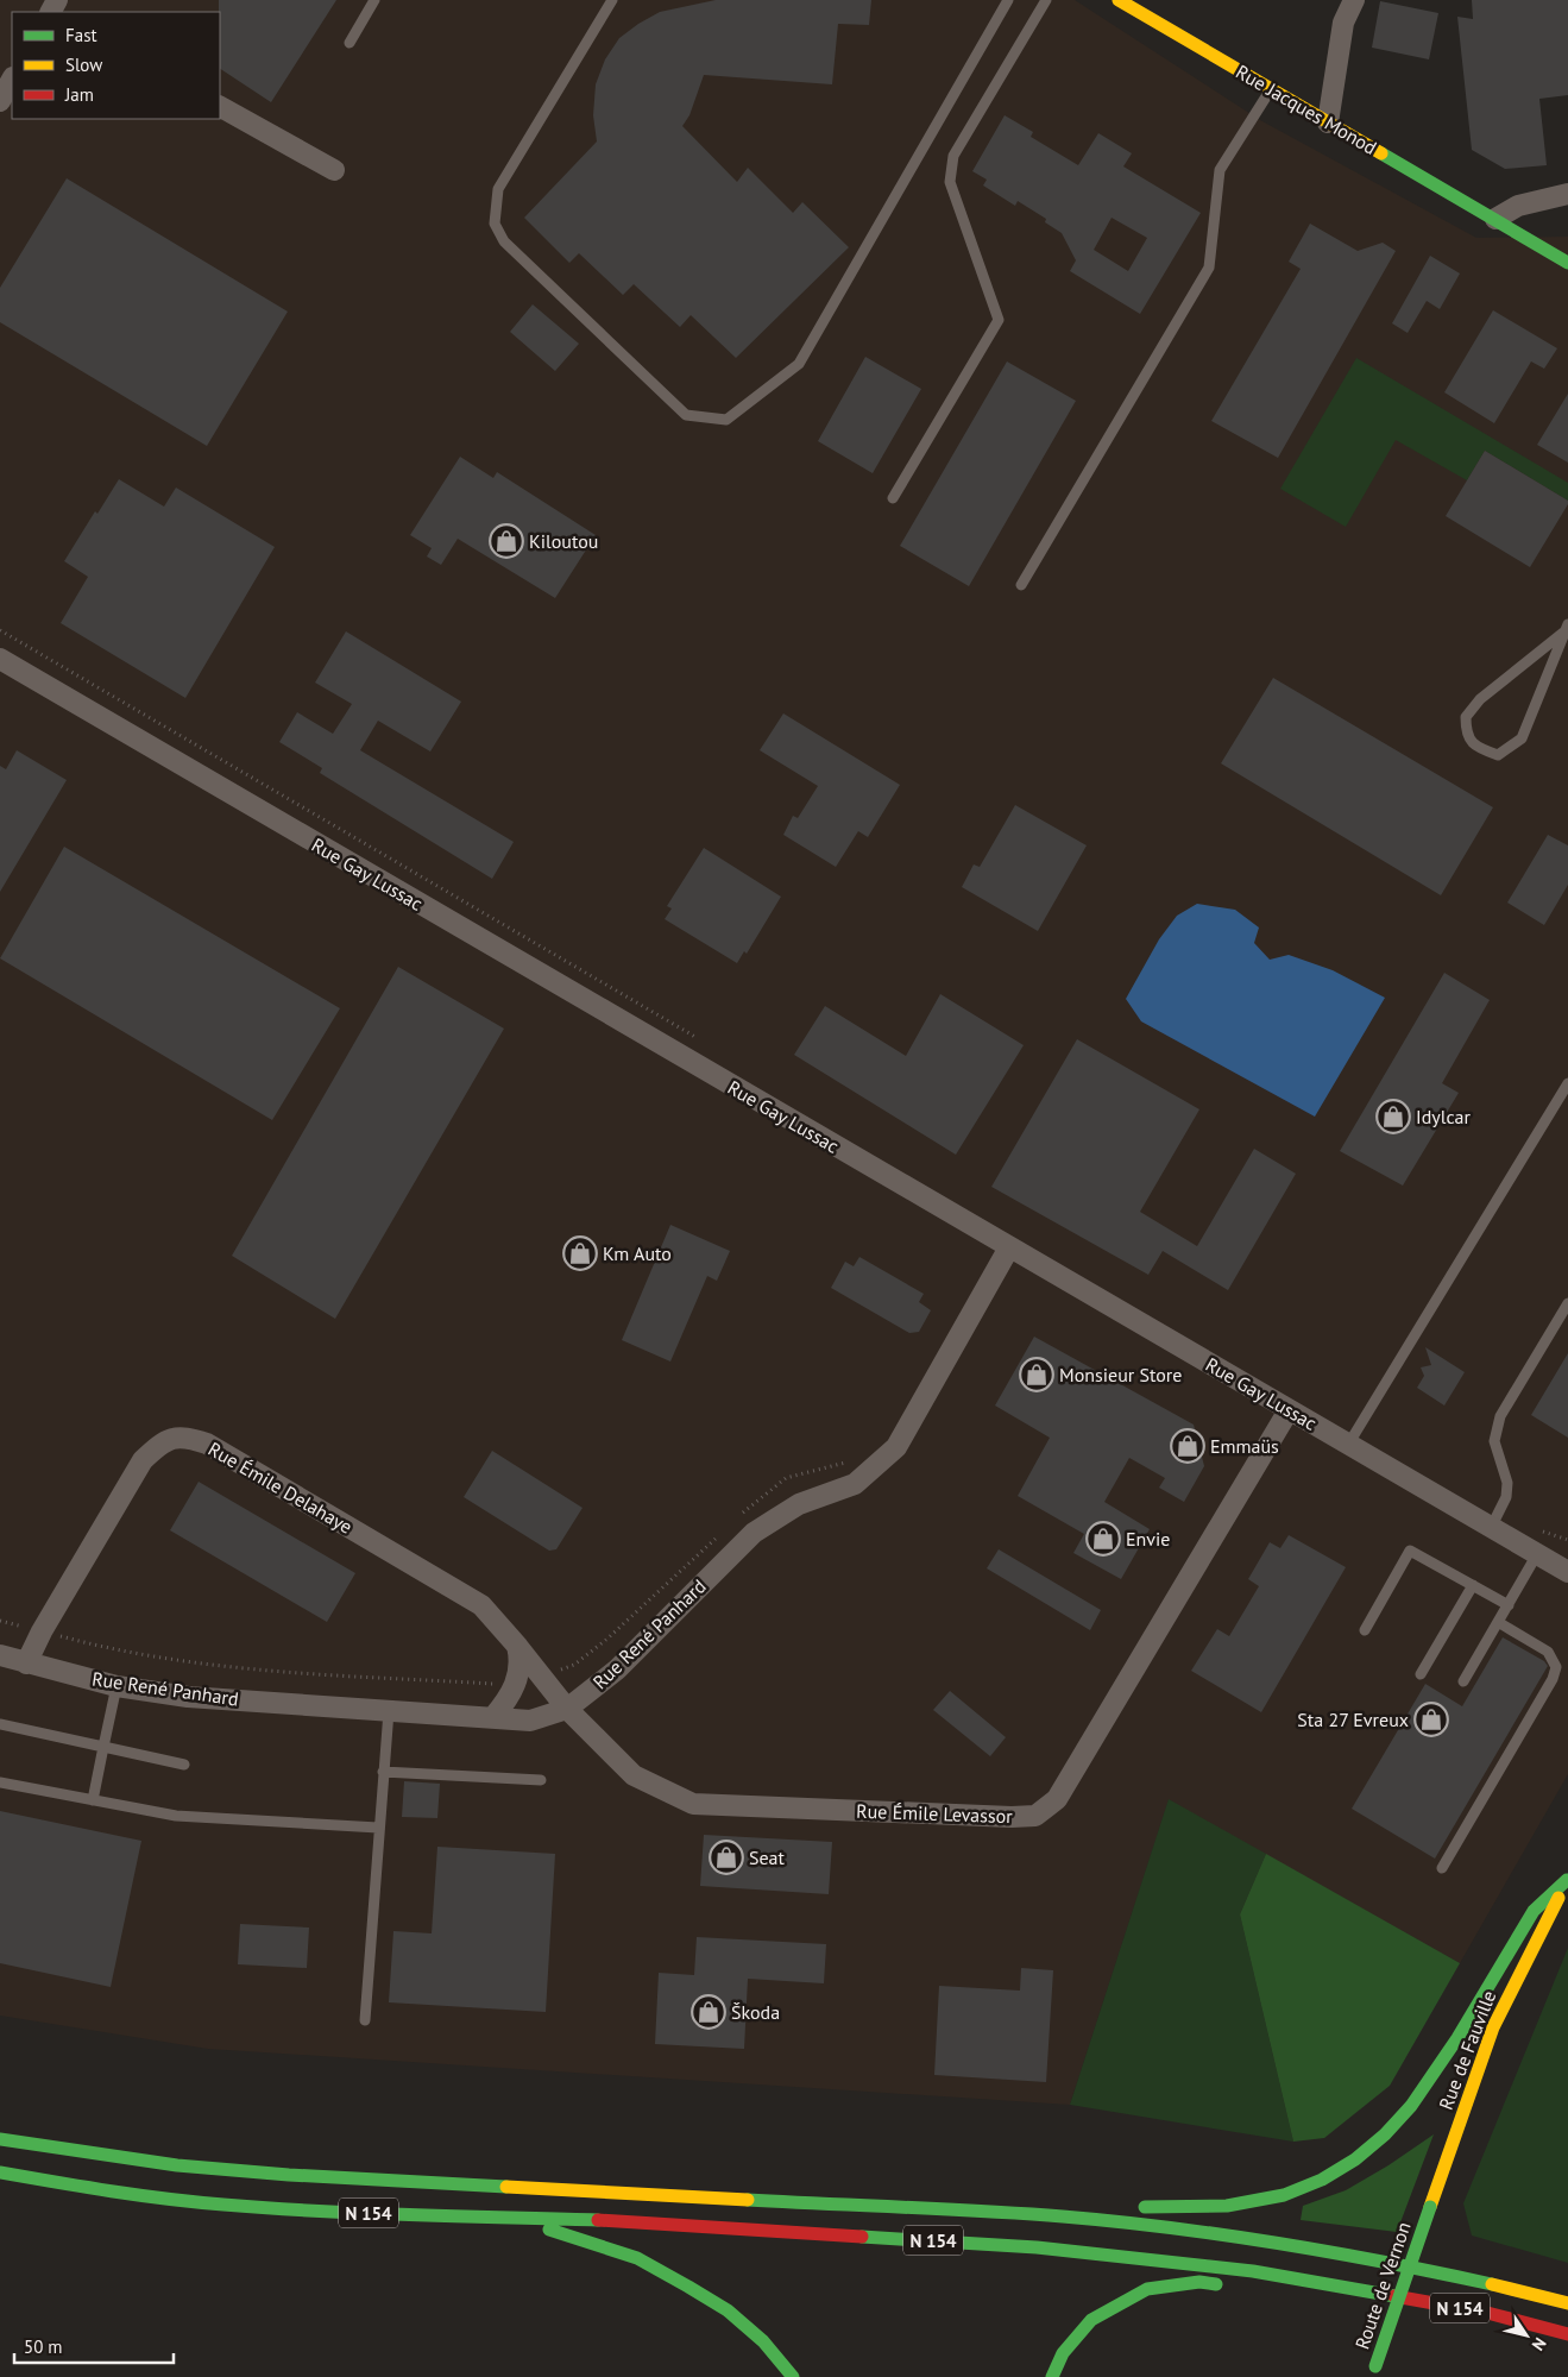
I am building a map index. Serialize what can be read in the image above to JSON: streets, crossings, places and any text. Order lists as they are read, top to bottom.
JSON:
{
  "streets": {
    "main road": [
      "Rue Jacques Monod",
      "Rue de Fauville",
      "N 154",
      "Route de Vernon"
    ],
    "street": [
      "Rue Gay Lussac",
      "Rue Émile Delahaye",
      "Rue René Panhard",
      "Rue Émile Levassor"
    ]
  },
  "crossings": [
    ["Rue Gay Lussac", "Rue René Panhard"],
    ["Rue Gay Lussac", "Rue Émile Levassor"],
    ["Rue Émile Delahaye", "Rue René Panhard"],
    ["Rue Émile Delahaye", "Rue Émile Levassor"],
    ["Rue René Panhard", "Rue Émile Levassor"],
    ["Rue de Fauville", "Route de Vernon"]
  ],
  "places": {
    "shop": [
      "Kiloutou",
      "Idylcar",
      "Km Auto",
      "Monsieur Store",
      "Emmaüs",
      "Envie",
      "Sta 27 Evreux",
      "Seat",
      "Škoda"
    ]
  },
  "legend": ["Fast", "Slow", "Jam"],
  "scale_bar": "50 m",
  "north": "bottom right"
}
